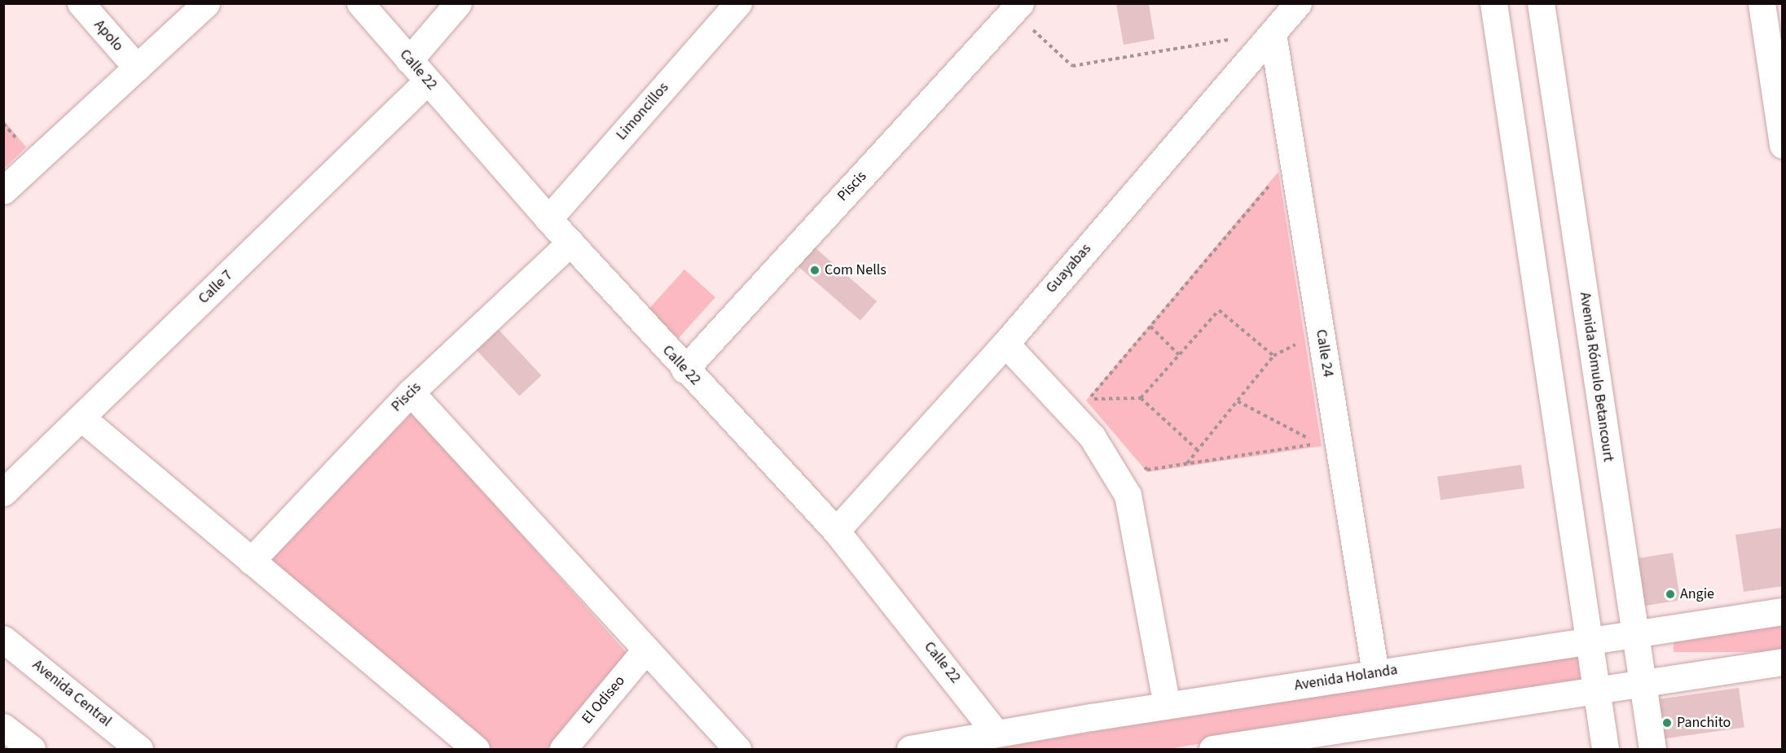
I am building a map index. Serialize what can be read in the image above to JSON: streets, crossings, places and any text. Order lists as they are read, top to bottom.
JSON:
{
  "streets": {
    "street": [
      "Apolo",
      "Calle 22",
      "Limoncillos",
      "Piscis",
      "Guayabas",
      "Calle 7",
      "Calle 24",
      "Avenida Rómulo Betancourt",
      "Avenida Holanda",
      "Avenida Central",
      "El Odiseo"
    ]
  },
  "crossings": [
    ["Calle 22", "Limoncillos"],
    ["Calle 22", "Piscis"],
    ["Calle 22", "Guayabas"],
    ["Calle 22", "Calle 7"],
    ["Calle 22", "Avenida Holanda"],
    ["Guayabas", "Calle 24"],
    ["Calle 24", "Avenida Holanda"],
    ["Avenida Rómulo Betancourt", "Avenida Holanda"]
  ],
  "places": ["Com Nells", "Angie", "Panchito"]
}
